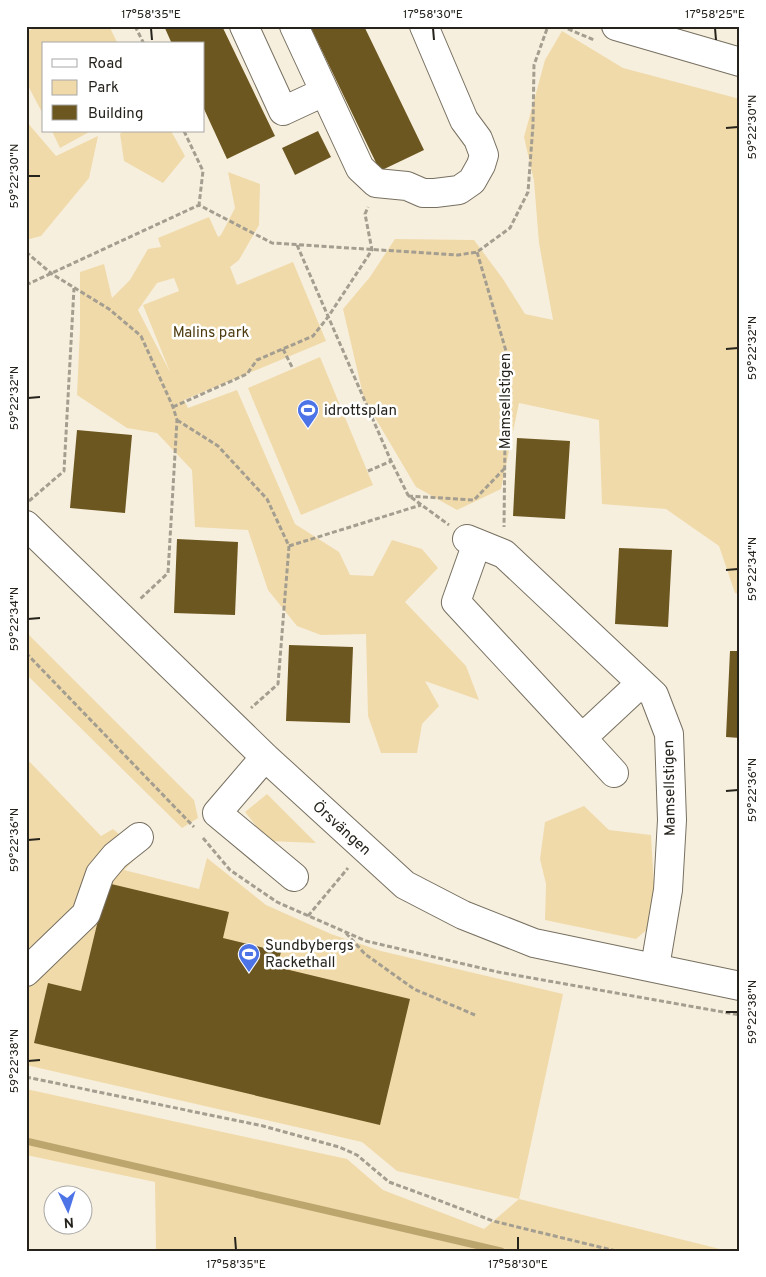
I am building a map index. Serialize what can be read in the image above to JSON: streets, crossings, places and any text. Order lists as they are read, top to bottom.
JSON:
{
  "streets": {
    "street": ["Mamsellstigen", "Örsvängen"]
  },
  "crossings": [
    ["Mamsellstigen", "Örsvängen"]
  ],
  "parks": ["Malins park"],
  "places": {
    "sports": ["idrottsplan", "Sundbybergs Rackethall"]
  },
  "legend": ["Road", "Park", "Building"],
  "north": "bottom",
  "coordinates": [
    "17°58'35\"E",
    "17°58'30\"E",
    "17°58'25\"E",
    "59°22'30\"N",
    "59°22'32\"N",
    "59°22'34\"N",
    "59°22'36\"N",
    "59°22'38\"N"
  ]
}
